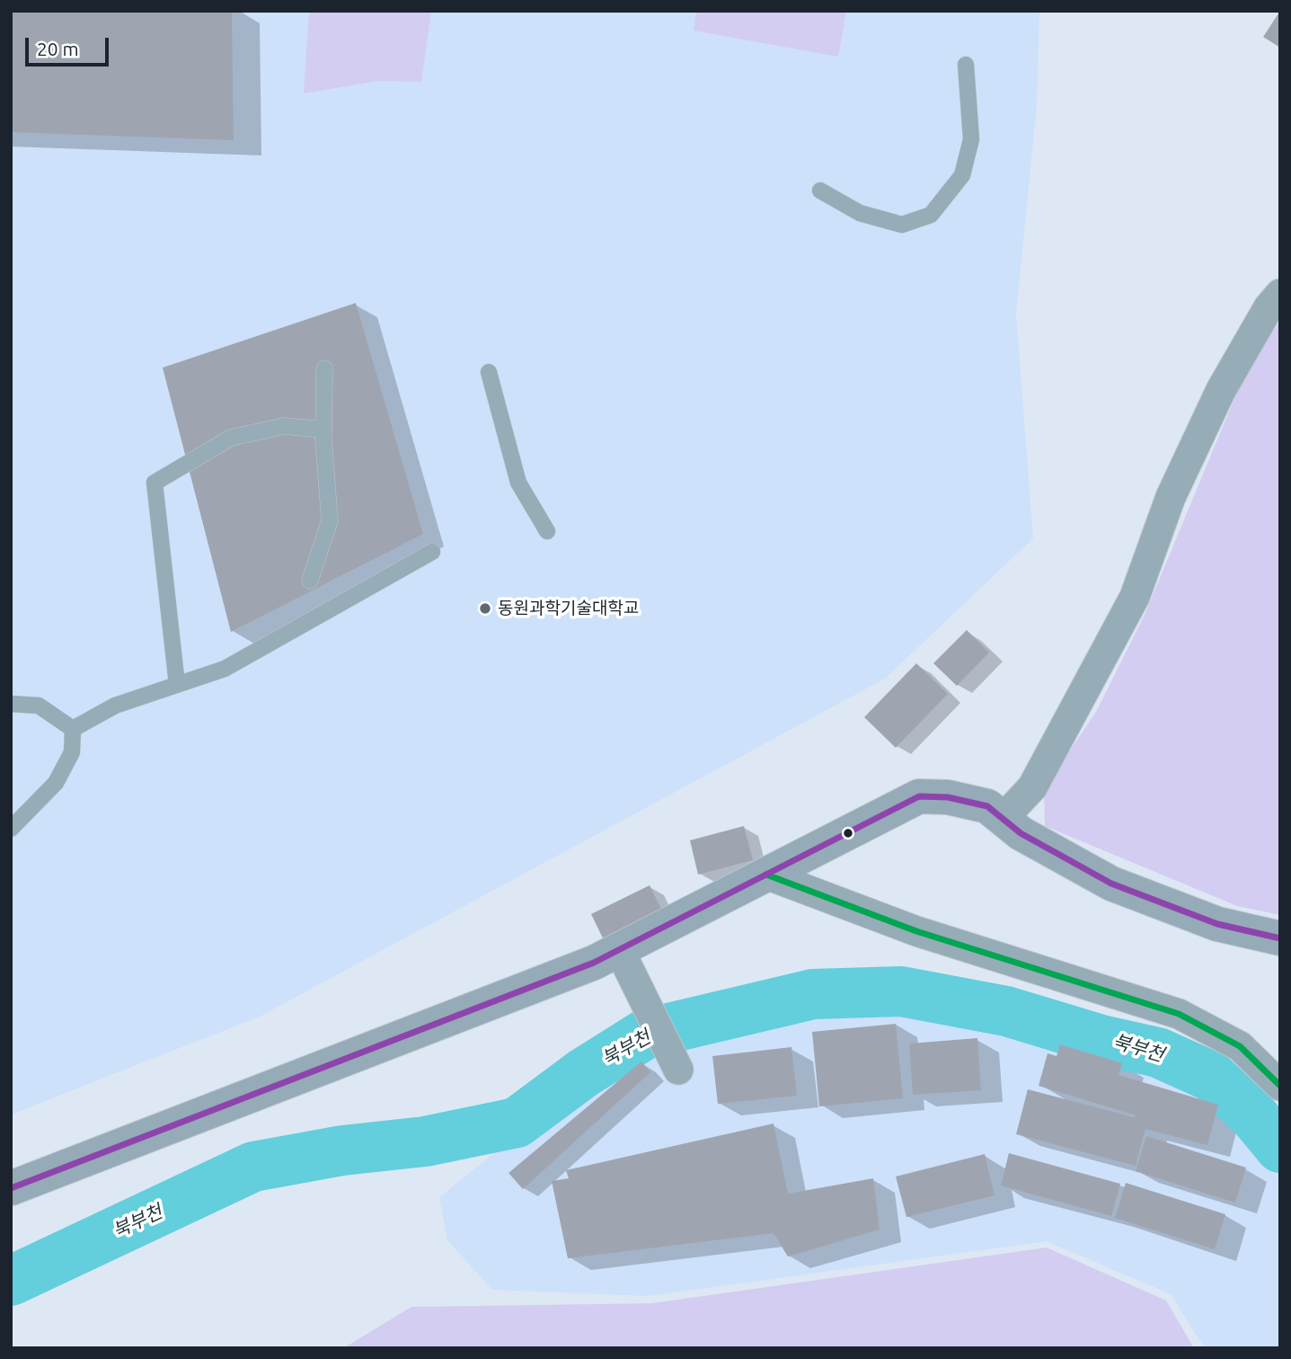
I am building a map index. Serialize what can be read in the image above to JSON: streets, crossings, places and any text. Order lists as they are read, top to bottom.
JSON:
{
  "water": ["북부천"],
  "places": ["동원과학기술대학교"],
  "scale_bar": "20 m"
}
